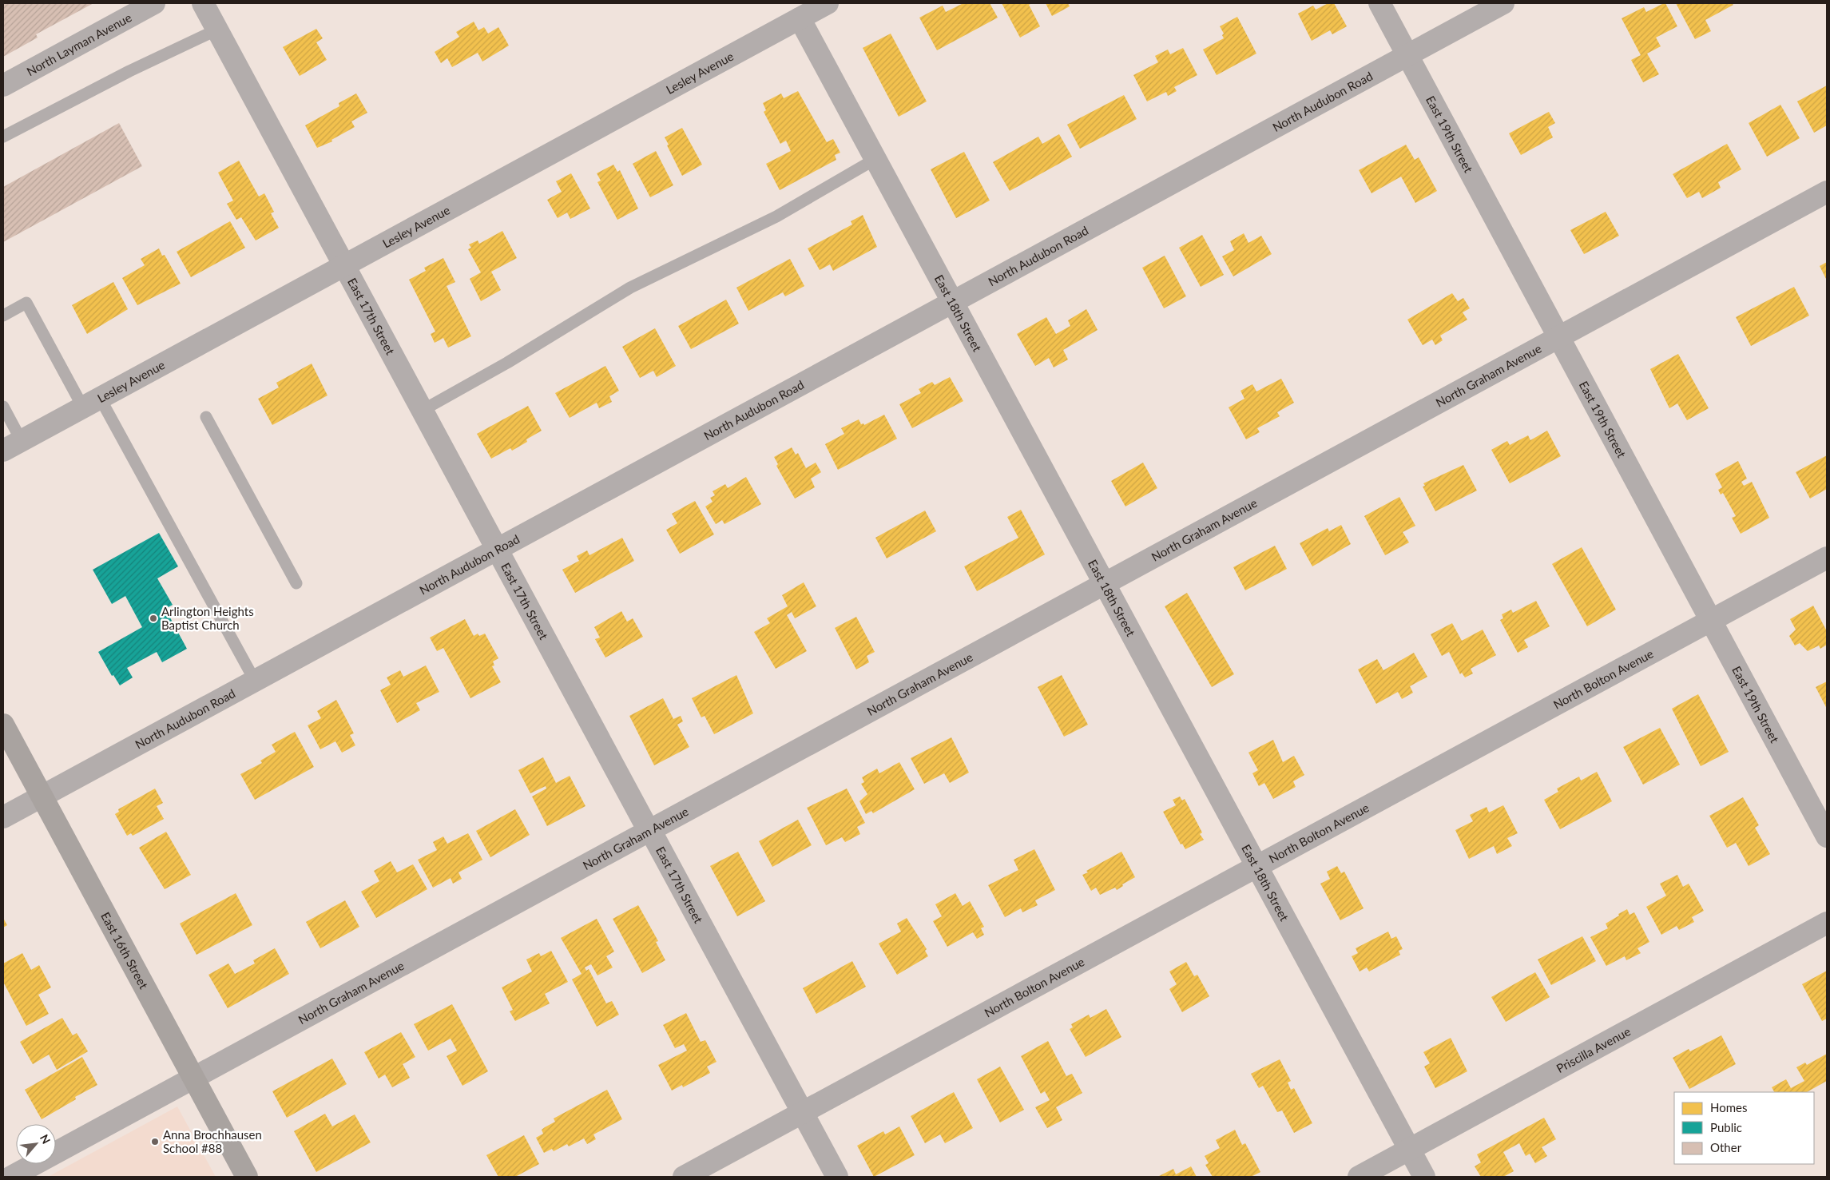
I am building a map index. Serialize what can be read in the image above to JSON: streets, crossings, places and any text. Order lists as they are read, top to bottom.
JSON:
{
  "streets": {
    "main road": ["East 16th Street"],
    "street": [
      "North Layman Avenue",
      "Lesley Avenue",
      "North Audubon Road",
      "East 19th Street",
      "East 18th Street",
      "East 17th Street",
      "North Graham Avenue",
      "North Bolton Avenue",
      "Priscilla Avenue"
    ]
  },
  "crossings": [
    ["Lesley Avenue", "East 18th Street"],
    ["Lesley Avenue", "East 17th Street"],
    ["North Audubon Road", "East 19th Street"],
    ["North Audubon Road", "East 18th Street"],
    ["North Audubon Road", "East 17th Street"],
    ["North Audubon Road", "East 16th Street"],
    ["East 19th Street", "North Graham Avenue"],
    ["East 19th Street", "North Bolton Avenue"],
    ["East 18th Street", "North Graham Avenue"],
    ["East 18th Street", "North Bolton Avenue"],
    ["East 18th Street", "Priscilla Avenue"],
    ["East 17th Street", "North Graham Avenue"],
    ["East 17th Street", "North Bolton Avenue"],
    ["North Graham Avenue", "East 16th Street"]
  ],
  "places": ["Arlington Heights Baptist Church", "Anna Brochhausen School #88"],
  "legend": ["Homes", "Public", "Other"],
  "north": "top right"
}
